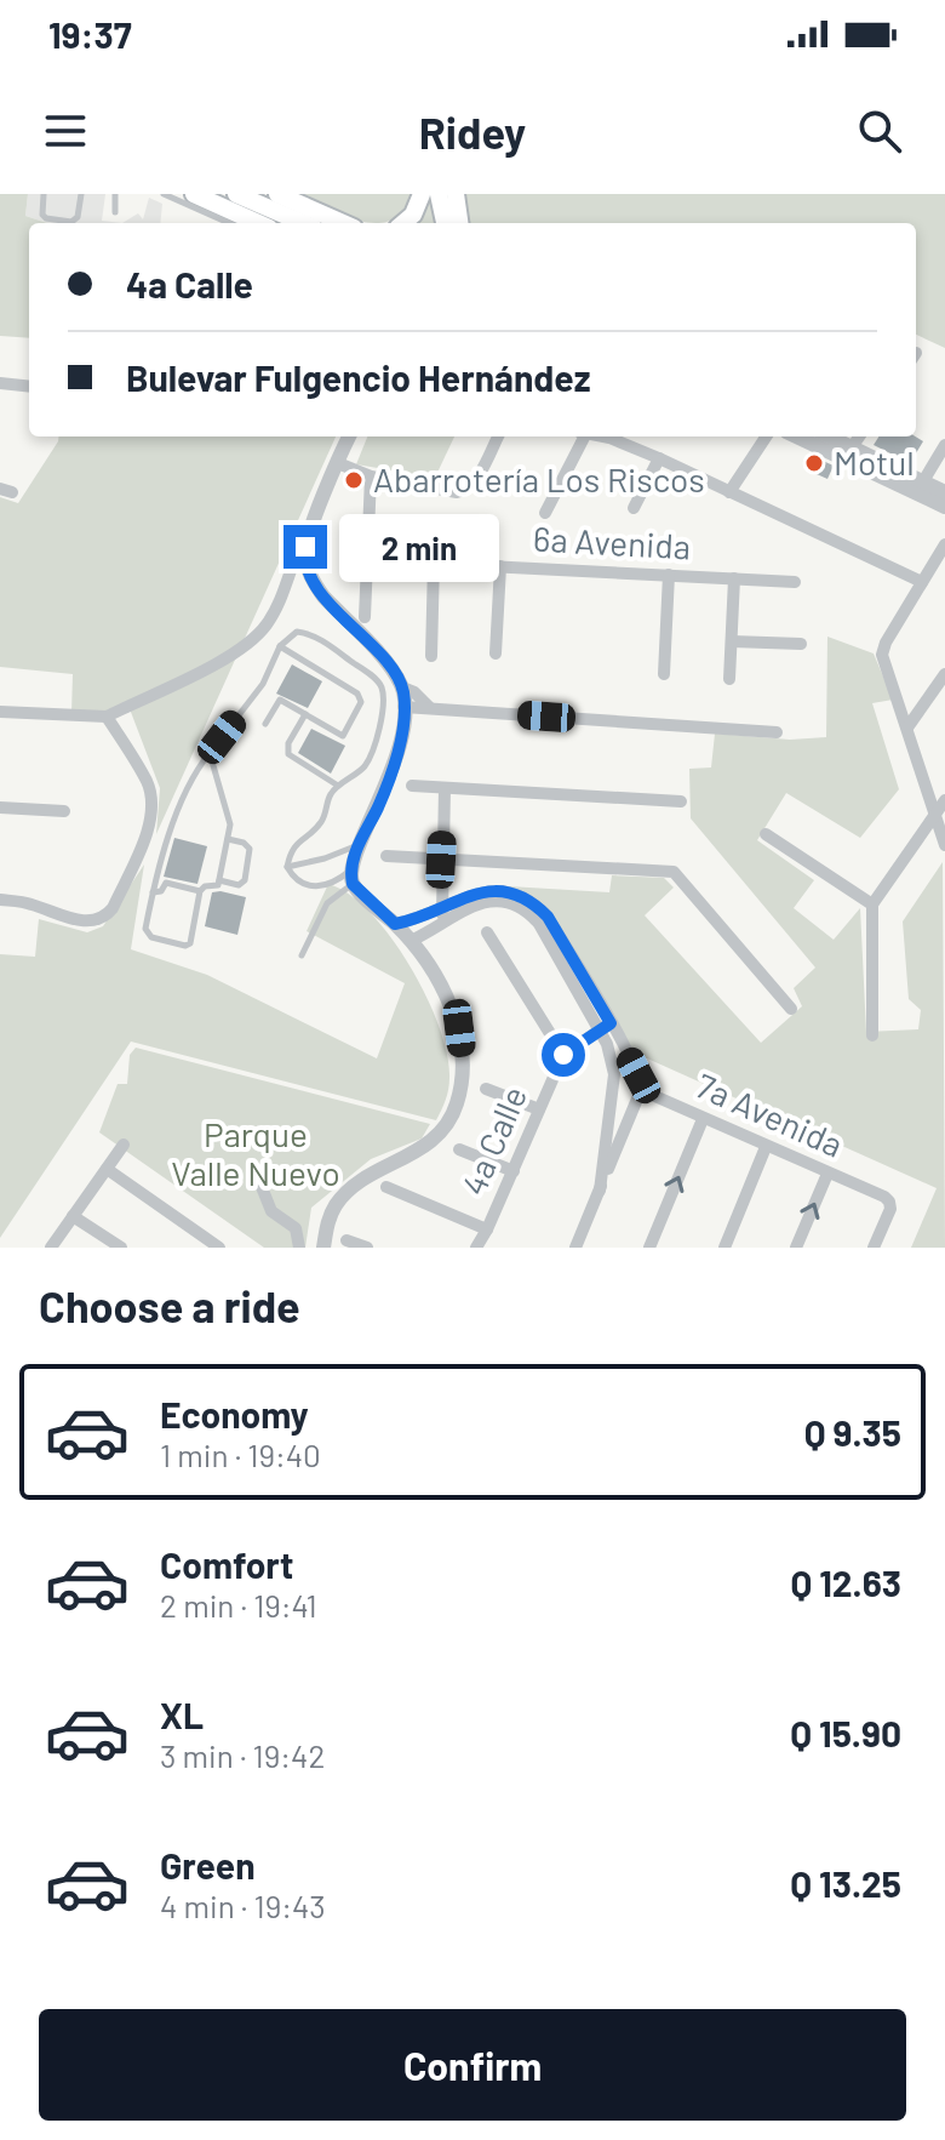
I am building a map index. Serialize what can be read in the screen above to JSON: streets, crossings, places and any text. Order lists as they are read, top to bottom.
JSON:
{
  "streets": {
    "street": ["6a Avenida", "7a Avenida", "4a Calle"]
  },
  "parks": ["Parque Valle Nuevo"],
  "places": ["Motul", "Abarrotería Los Riscos"],
  "page": {
    "status": "19:37",
    "header": "Ridey",
    "banner": ["4a Calle", "Bulevar Fulgencio Hernández"],
    "bubble": "2 min",
    "heading": "Choose a ride",
    "list": [
      {
        "name": "Economy",
        "note": "1 min · 19:40",
        "value": "Q 9.35"
      },
      {
        "name": "Comfort",
        "note": "2 min · 19:41",
        "value": "Q 12.63"
      },
      {
        "name": "XL",
        "note": "3 min · 19:42",
        "value": "Q 15.90"
      },
      {
        "name": "Green",
        "note": "4 min · 19:43",
        "value": "Q 13.25"
      }
    ],
    "buttons": "Confirm"
  }
}
